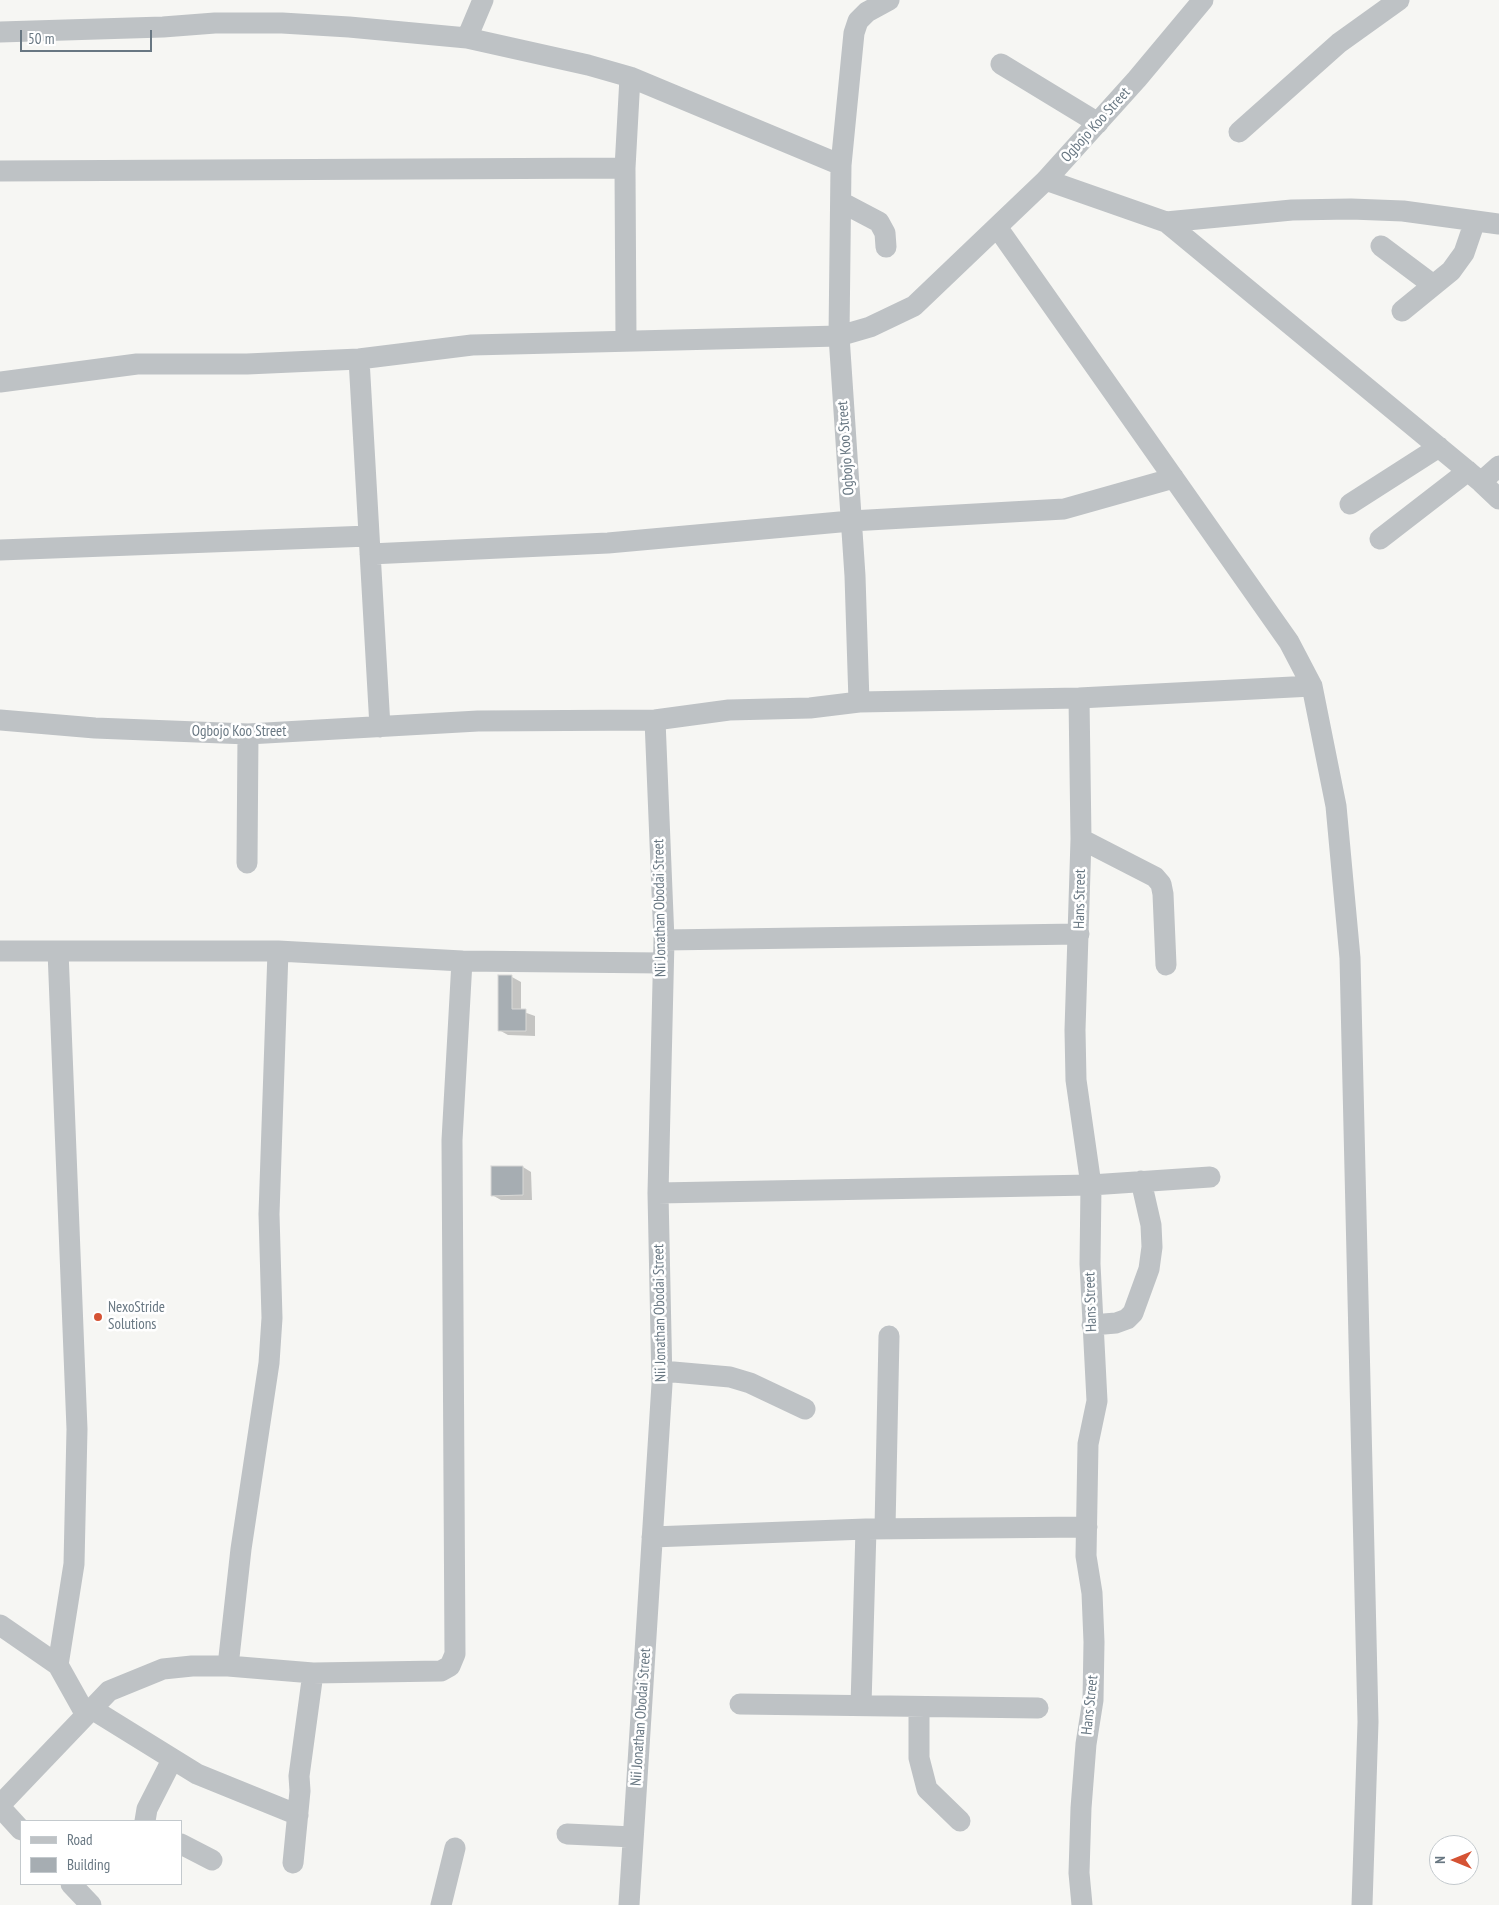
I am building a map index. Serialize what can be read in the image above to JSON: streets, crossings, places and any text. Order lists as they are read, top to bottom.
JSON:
{
  "streets": {
    "street": ["Ogbojo Koo Street", "Hans Street", "Nii Jonathan Obodai Street"]
  },
  "crossings": [
    ["Ogbojo Koo Street", "Nii Jonathan Obodai Street"]
  ],
  "places": ["NexoStride Solutions"],
  "legend": ["Road", "Building"],
  "scale_bar": "50 m",
  "north": "left"
}
